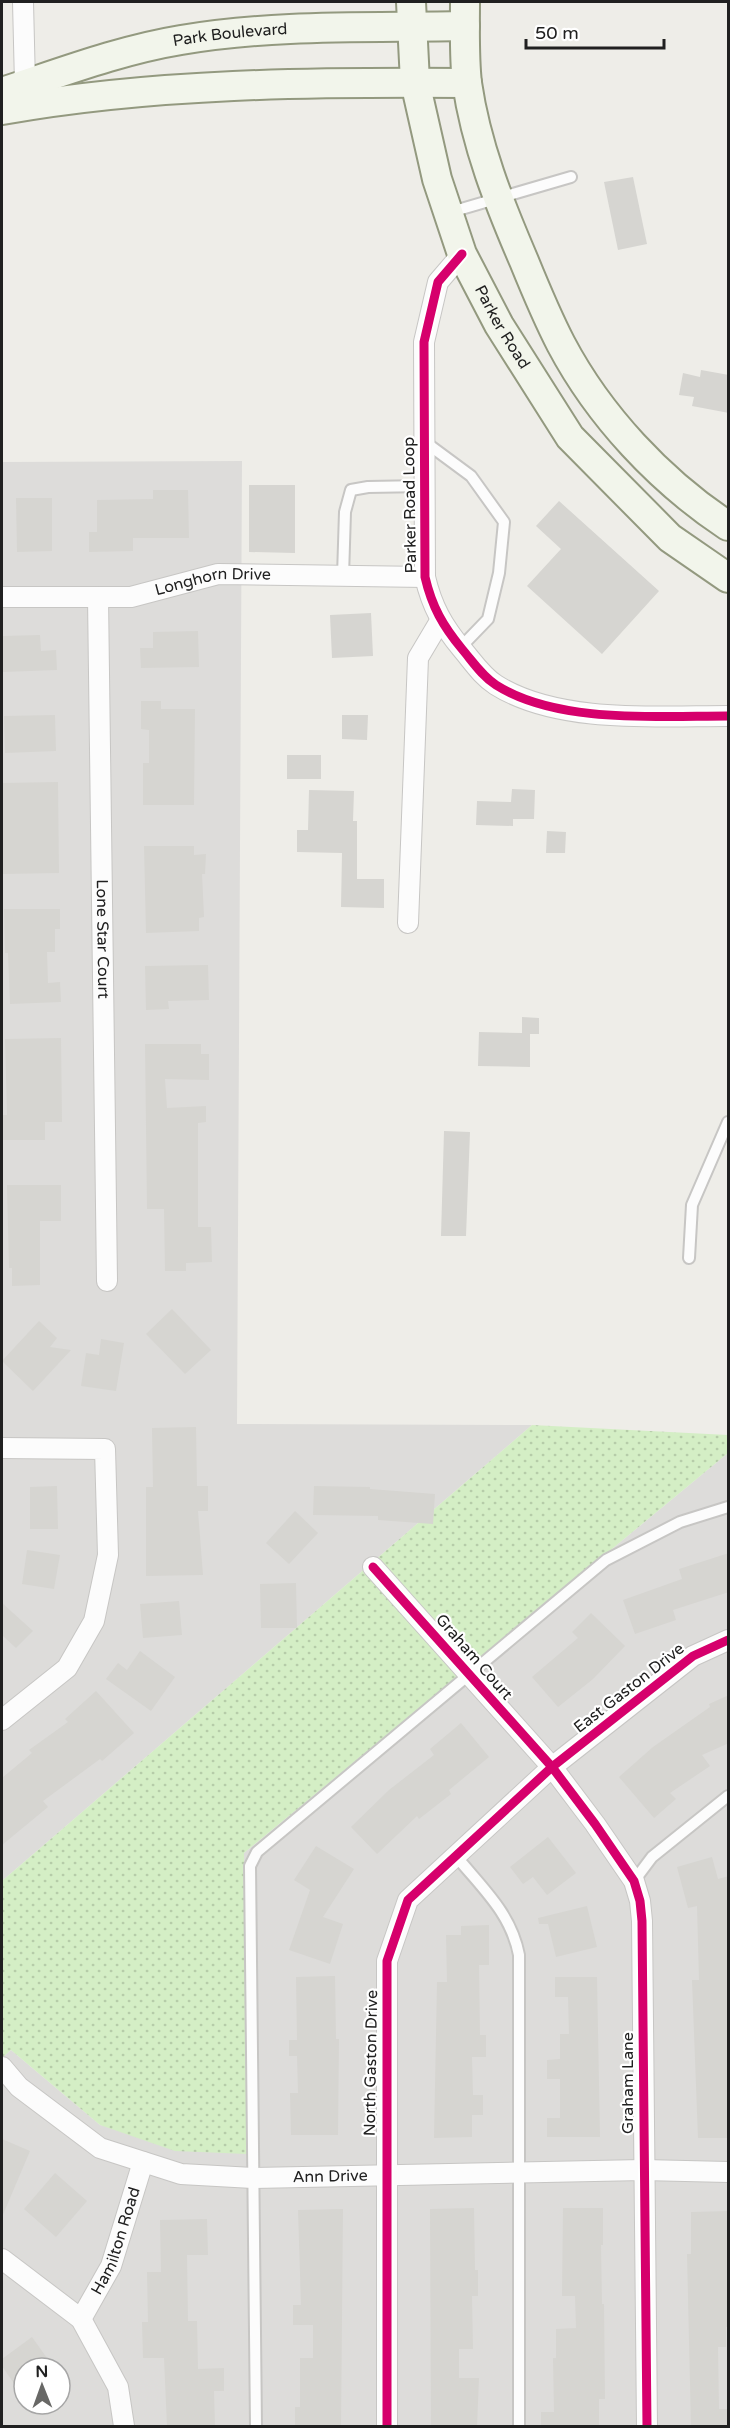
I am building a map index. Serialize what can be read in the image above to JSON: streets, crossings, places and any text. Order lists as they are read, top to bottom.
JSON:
{
  "streets": {
    "main road": ["Park Boulevard", "Parker Road"],
    "street": [
      "Parker Road Loop",
      "Longhorn Drive",
      "Lone Star Court",
      "Graham Court",
      "East Gaston Drive",
      "North Gaston Drive",
      "Graham Lane",
      "Ann Drive",
      "Hamilton Road"
    ]
  },
  "crossings": [
    ["Park Boulevard", "Parker Road"],
    ["Parker Road", "Parker Road Loop"],
    ["Parker Road Loop", "Longhorn Drive"],
    ["Longhorn Drive", "Lone Star Court"],
    ["Graham Court", "East Gaston Drive"],
    ["Graham Court", "North Gaston Drive"],
    ["Graham Court", "Graham Lane"],
    ["East Gaston Drive", "North Gaston Drive"],
    ["East Gaston Drive", "Graham Lane"],
    ["North Gaston Drive", "Graham Lane"],
    ["North Gaston Drive", "Ann Drive"],
    ["Graham Lane", "Ann Drive"],
    ["Ann Drive", "Hamilton Road"]
  ],
  "scale_bar": "50 m",
  "north": "top"
}
